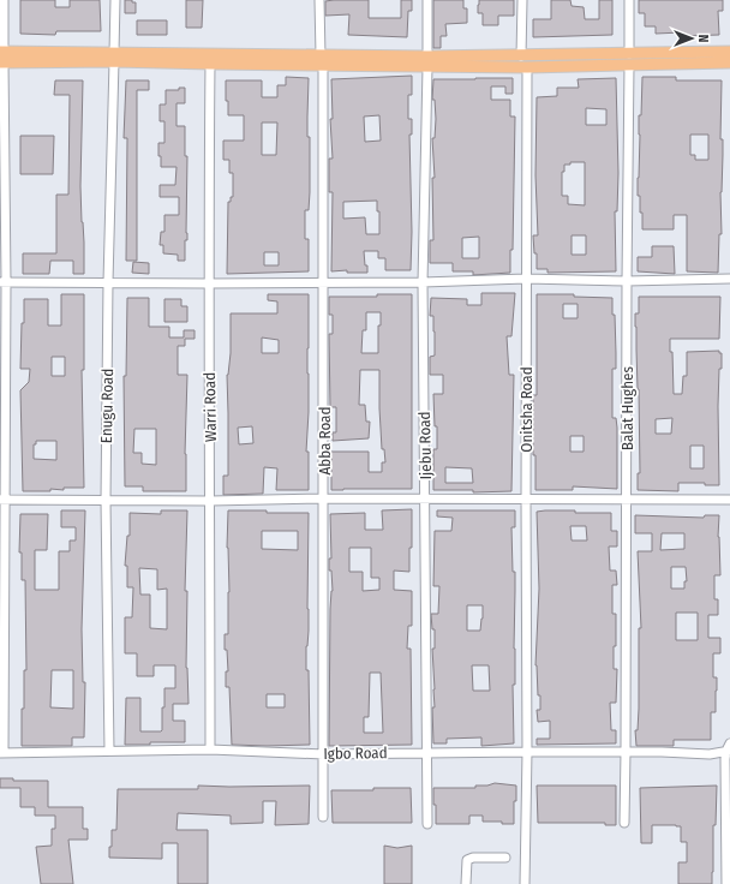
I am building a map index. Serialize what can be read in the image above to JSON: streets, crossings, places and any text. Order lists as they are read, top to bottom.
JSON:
{
  "streets": {
    "street": [
      "Enugu Road",
      "Warri Road",
      "Balat Hughes",
      "Onitsha Road",
      "Abba Road",
      "Ijebu Road",
      "Igbo Road"
    ]
  },
  "crossings": [
    ["Enugu Road", "Igbo Road"],
    ["Warri Road", "Igbo Road"],
    ["Balat Hughes", "Igbo Road"],
    ["Onitsha Road", "Igbo Road"],
    ["Abba Road", "Igbo Road"],
    ["Ijebu Road", "Igbo Road"]
  ],
  "north": "right"
}
